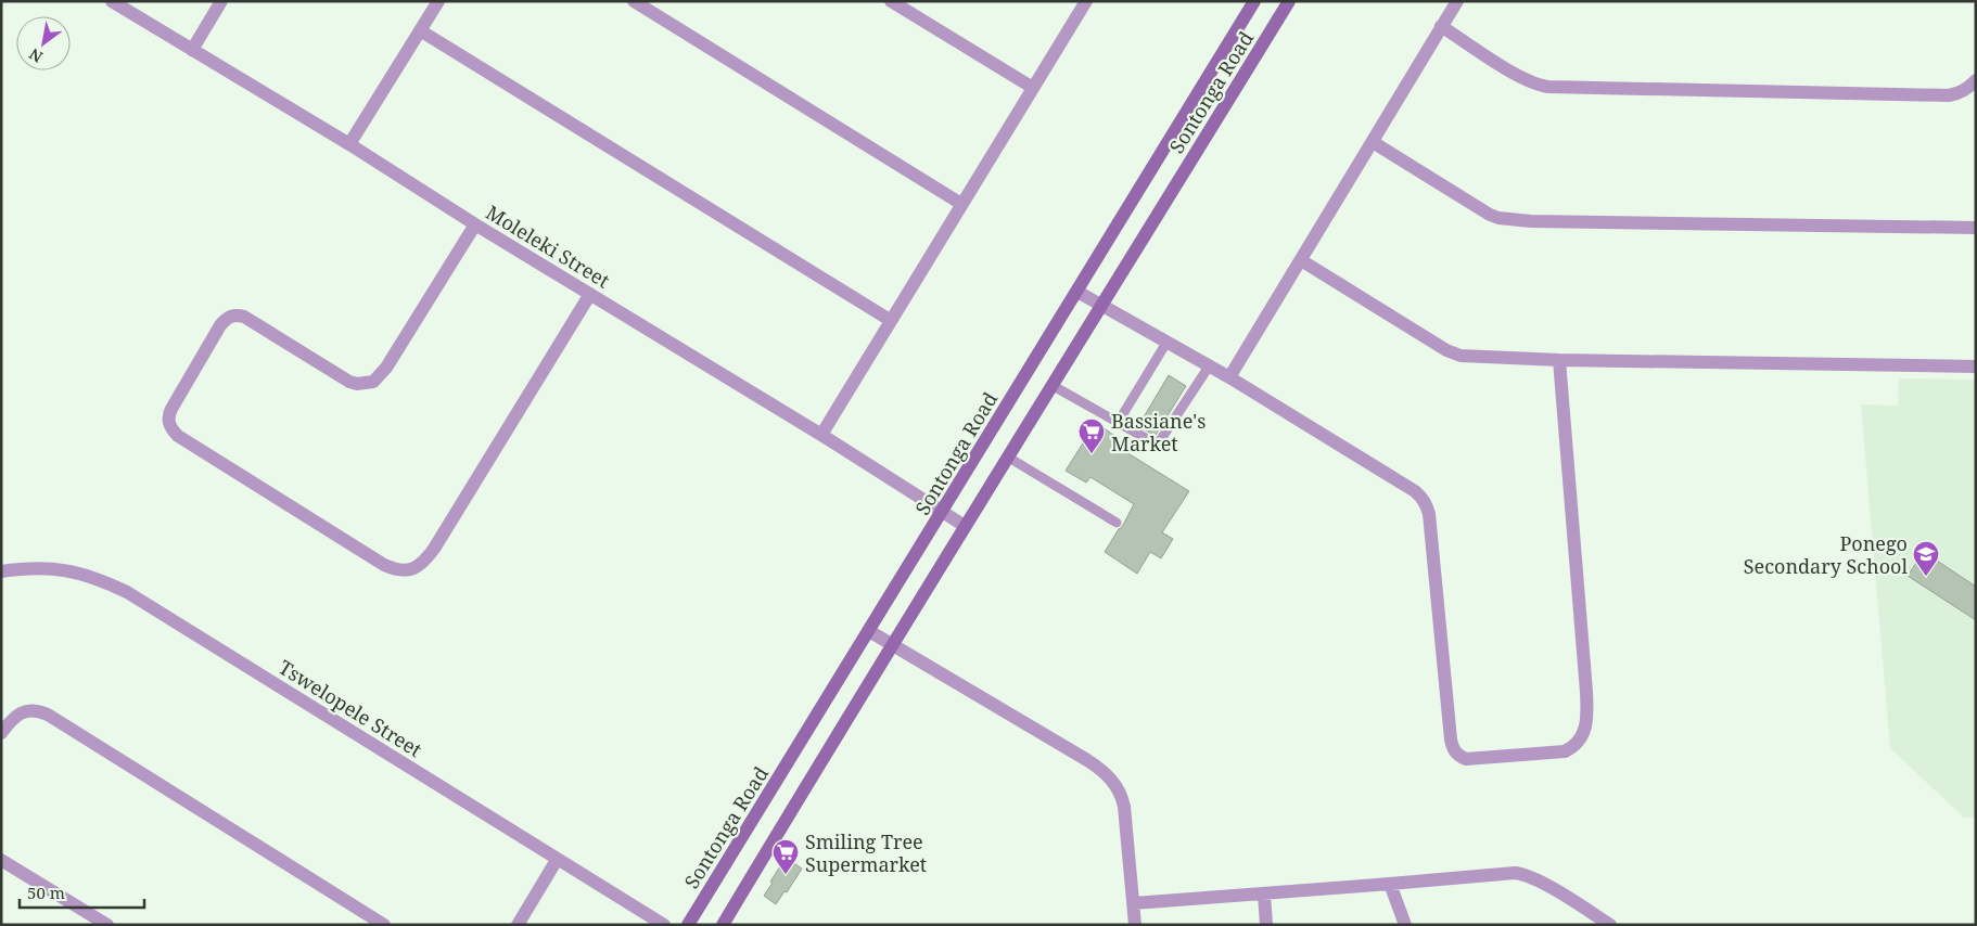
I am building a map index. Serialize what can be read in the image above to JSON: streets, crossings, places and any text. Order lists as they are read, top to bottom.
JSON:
{
  "streets": {
    "main road": ["Sontonga Road"],
    "street": ["Moleleki Street", "Tswelopele Street"]
  },
  "crossings": [
    ["Sontonga Road", "Moleleki Street"]
  ],
  "places": {
    "supermarket": ["Bassiane's Market", "Smiling Tree Supermarket"],
    "school or university": ["Ponego Secondary School"]
  },
  "scale_bar": "50 m",
  "north": "bottom left"
}
